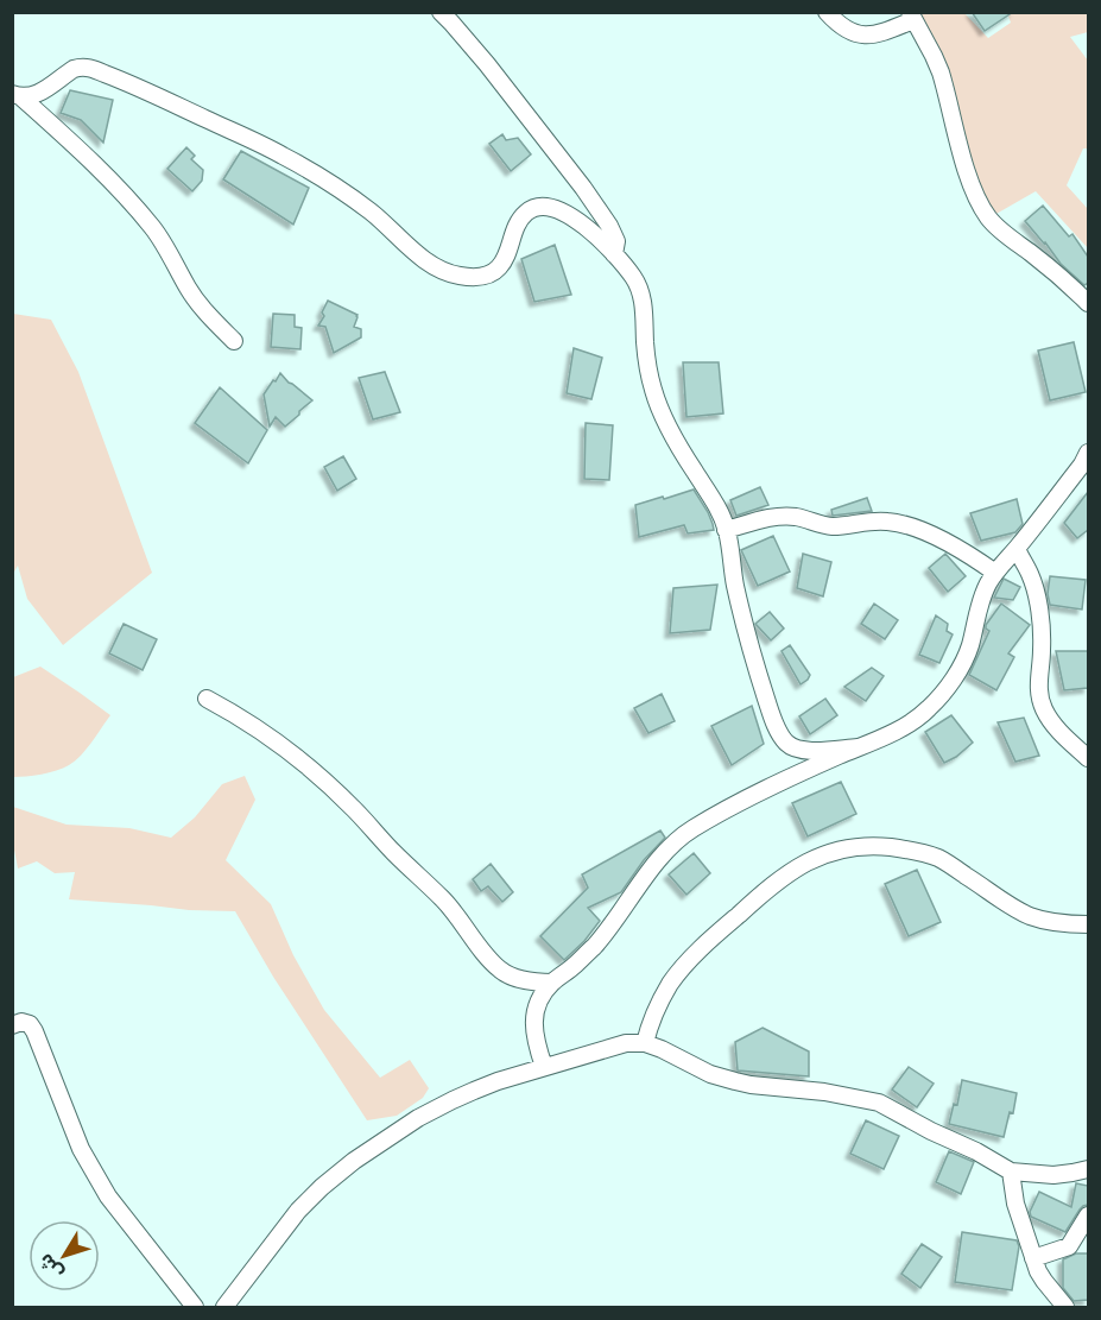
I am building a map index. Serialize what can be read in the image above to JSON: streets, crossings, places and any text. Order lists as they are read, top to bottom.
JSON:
{
  "north": "bottom left"
}
